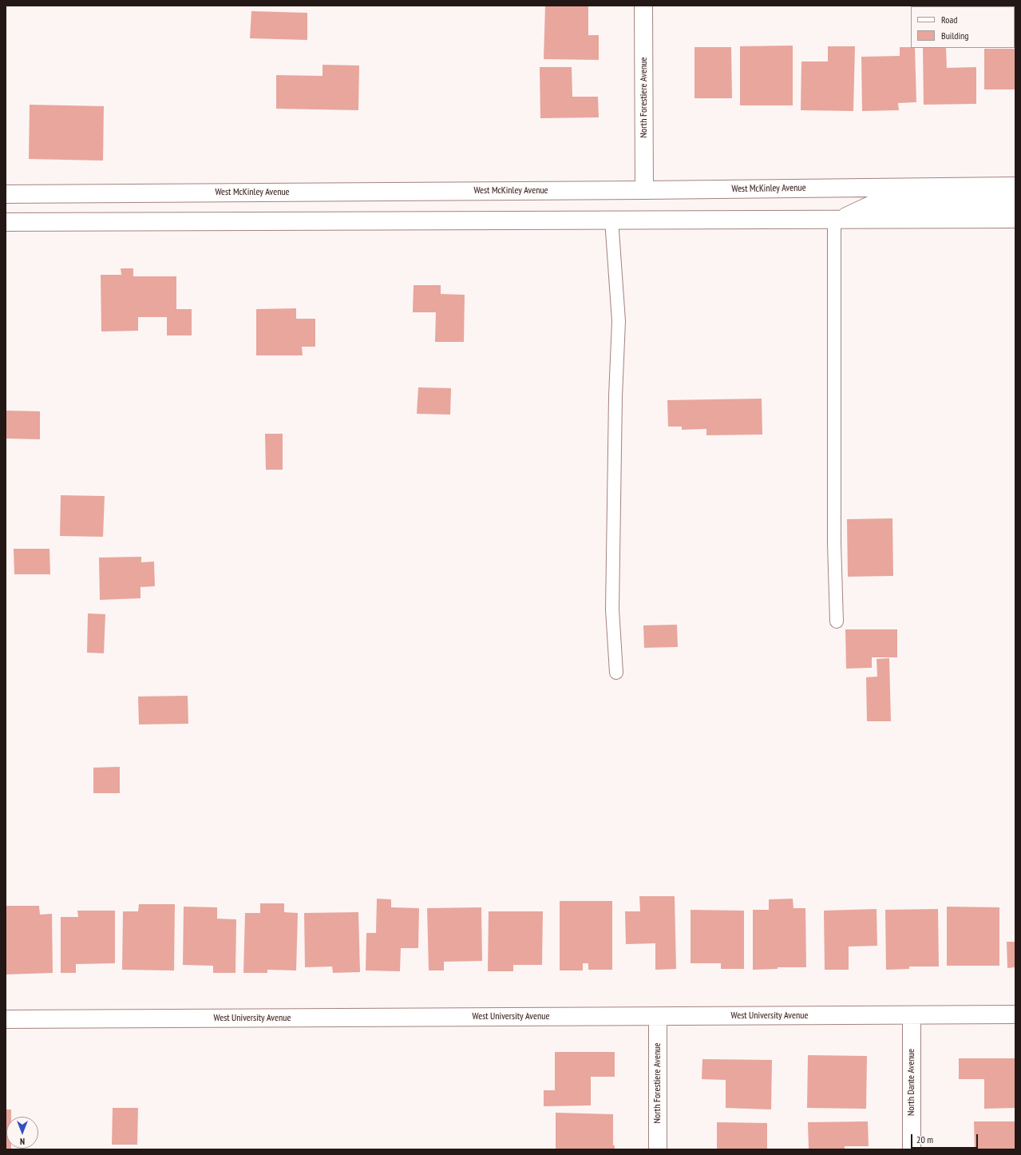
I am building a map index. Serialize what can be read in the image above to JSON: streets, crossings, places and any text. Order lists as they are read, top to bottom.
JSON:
{
  "streets": {
    "main road": [
      "North Forestiere Avenue",
      "West McKinley Avenue",
      "West University Avenue",
      "North Dante Avenue"
    ]
  },
  "crossings": [
    ["North Forestiere Avenue", "West McKinley Avenue"],
    ["North Forestiere Avenue", "West University Avenue"],
    ["West University Avenue", "North Dante Avenue"]
  ],
  "legend": ["Road", "Building"],
  "scale_bar": "20 m",
  "north": "bottom"
}
